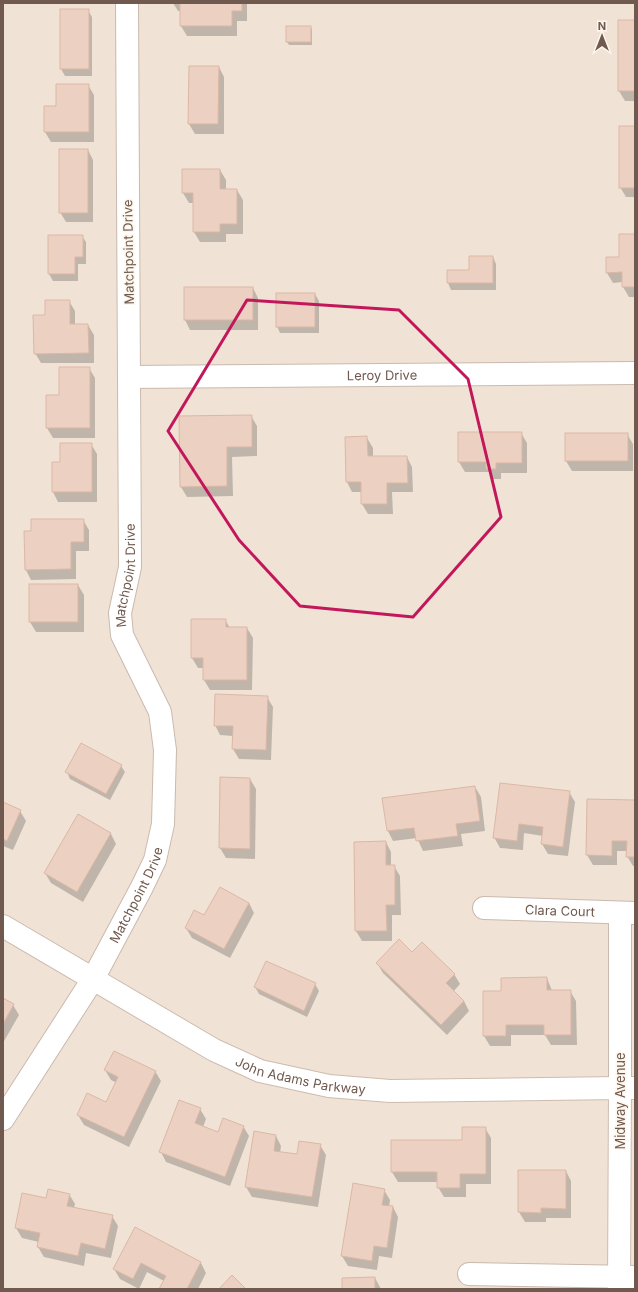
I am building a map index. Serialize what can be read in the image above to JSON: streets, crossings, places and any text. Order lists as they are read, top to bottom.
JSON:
{
  "streets": {
    "street": [
      "Matchpoint Drive",
      "Leroy Drive",
      "Clara Court",
      "John Adams Parkway",
      "Midway Avenue"
    ]
  },
  "crossings": [
    ["Matchpoint Drive", "Leroy Drive"],
    ["Matchpoint Drive", "John Adams Parkway"],
    ["Clara Court", "Midway Avenue"],
    ["John Adams Parkway", "Midway Avenue"]
  ],
  "north": "top"
}
